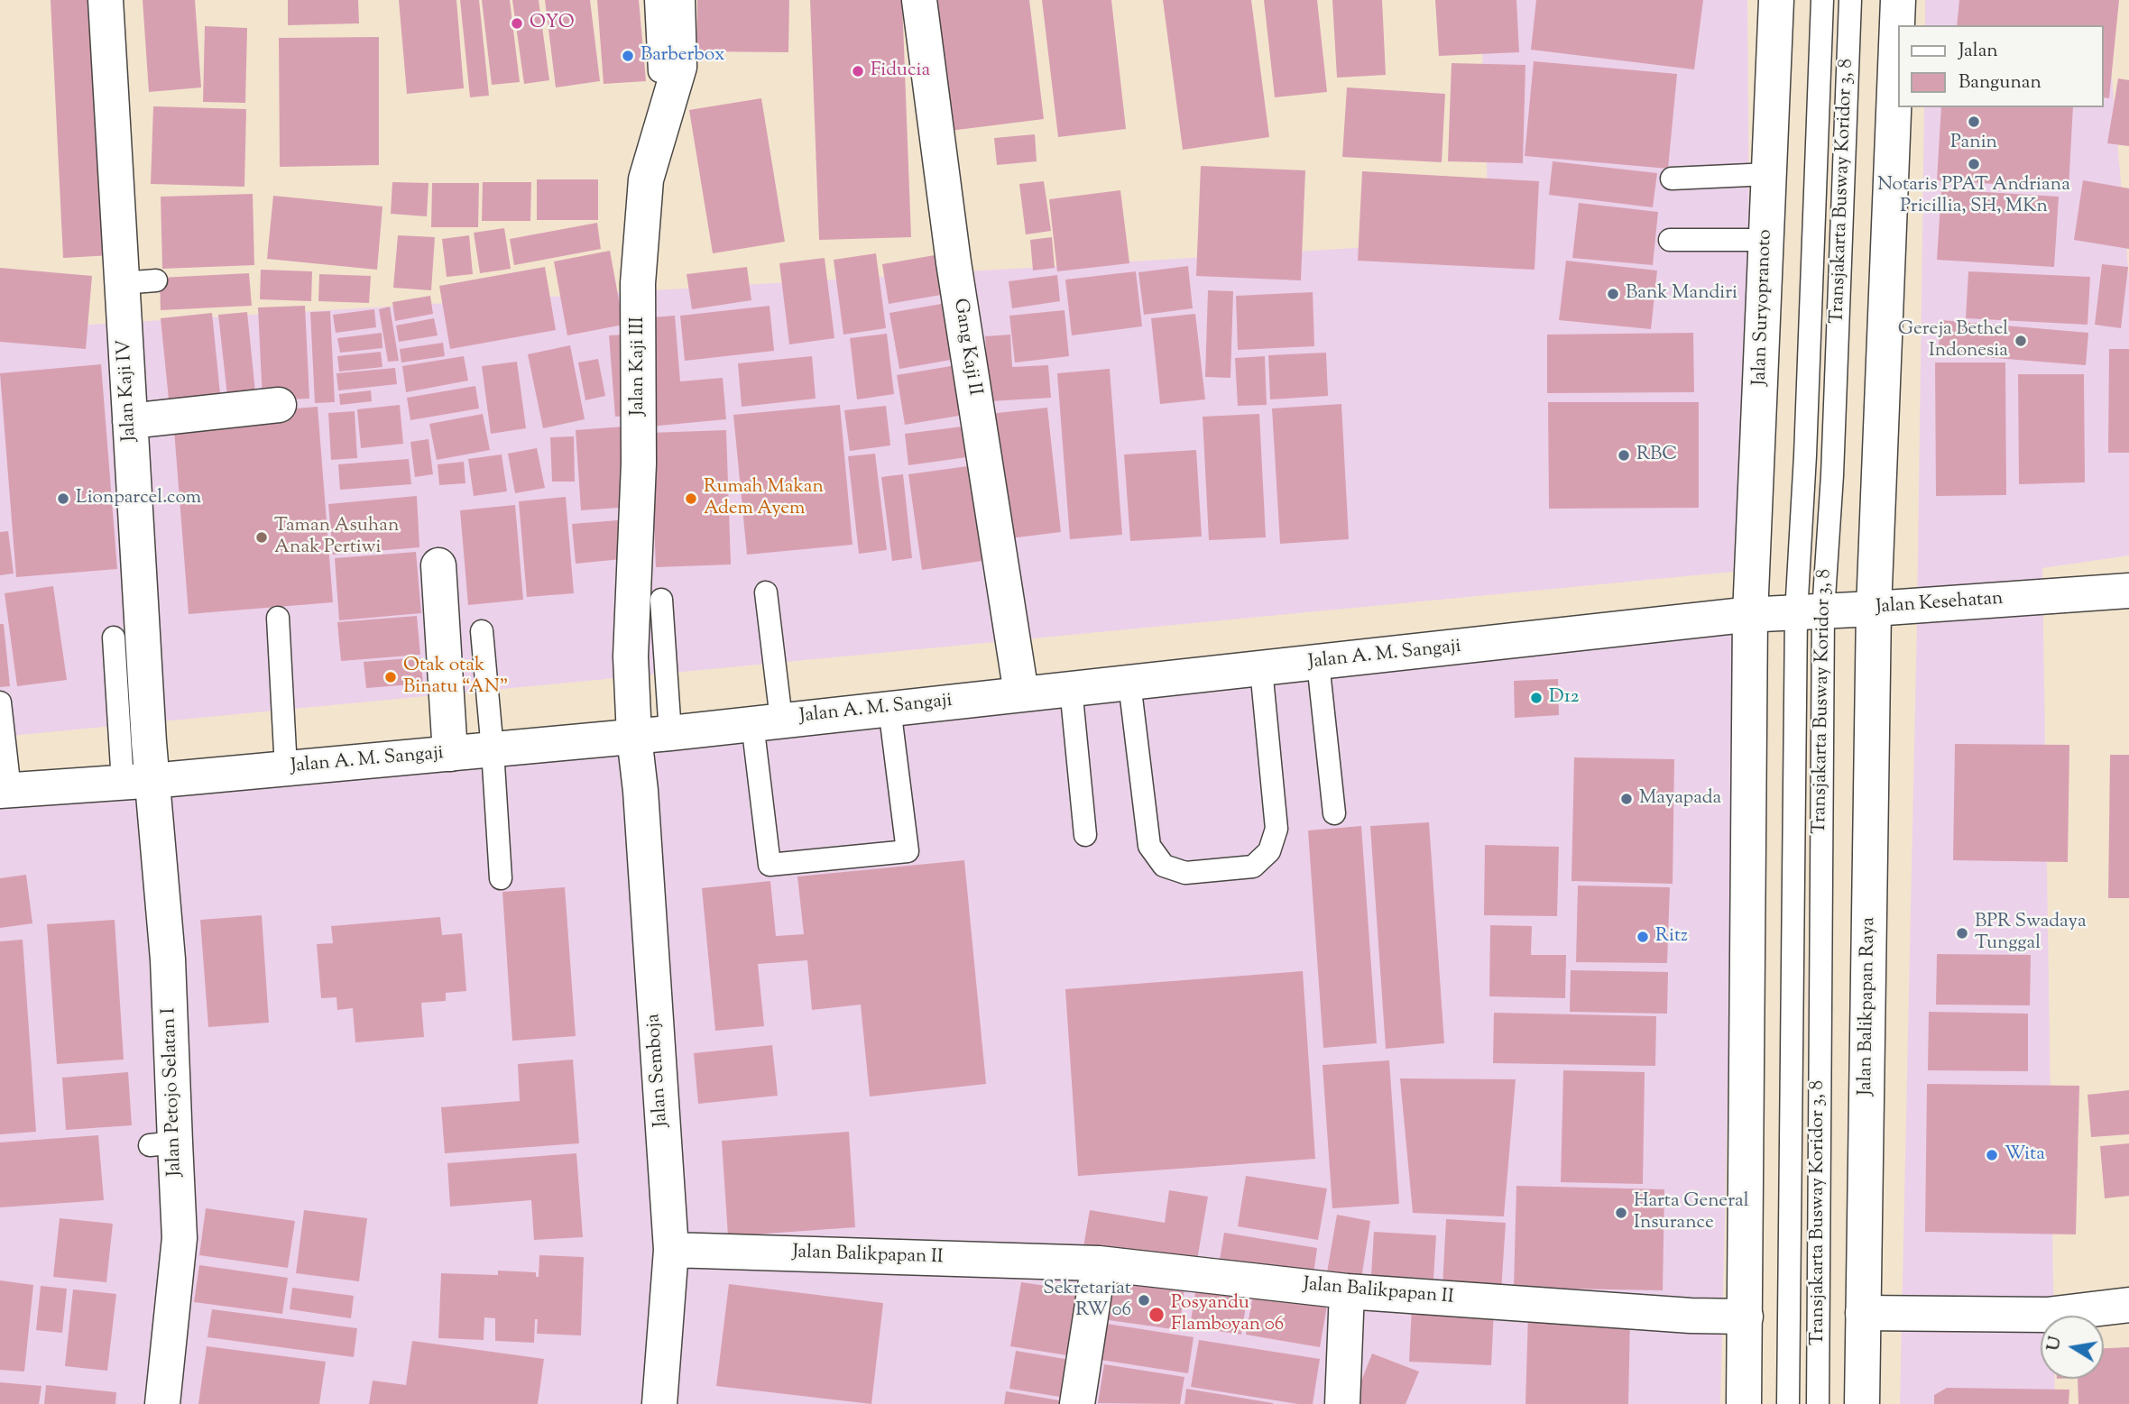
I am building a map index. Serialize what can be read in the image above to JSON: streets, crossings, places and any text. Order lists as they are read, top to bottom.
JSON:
{
  "streets": {
    "street": [
      "Jalan Suryopranoto",
      "Gang Kaji II",
      "Jalan Kaji III",
      "Jalan Kaji IV",
      "Jalan Kesehatan",
      "Jalan A. M. Sangaji",
      "Jalan Balikpapan Raya",
      "Jalan Semboja",
      "Jalan Petojo Selatan I",
      "Jalan Balikpapan II"
    ],
    "lane": ["Transjakarta Busway Koridor 3, 8"]
  },
  "crossings": [
    ["Transjakarta Busway Koridor 3, 8", "Jalan Kesehatan"],
    ["Jalan Suryopranoto", "Jalan Kesehatan"],
    ["Jalan Suryopranoto", "Jalan A. M. Sangaji"],
    ["Gang Kaji II", "Jalan A. M. Sangaji"],
    ["Jalan Kaji III", "Jalan A. M. Sangaji"],
    ["Jalan Kaji III", "Jalan Semboja"],
    ["Jalan Kaji IV", "Jalan A. M. Sangaji"],
    ["Jalan Kaji IV", "Jalan Petojo Selatan I"],
    ["Jalan Kesehatan", "Jalan A. M. Sangaji"],
    ["Jalan Kesehatan", "Jalan Balikpapan Raya"],
    ["Jalan A. M. Sangaji", "Jalan Semboja"],
    ["Jalan A. M. Sangaji", "Jalan Petojo Selatan I"],
    ["Jalan Semboja", "Jalan Balikpapan II"]
  ],
  "places": [
    "OYO",
    "Barberbox",
    "Fiducia",
    "Panin",
    "Notaris PPAT Andriana Pricillia, SH, MKn",
    "Bank Mandiri",
    "Gereja Bethel Indonesia",
    "RBC",
    "Lionparcel.com",
    "Rumah Makan Adem Ayem",
    "Taman Asuhan Anak Pertiwi",
    "Otak otak Binatu “AN”",
    "D12",
    "Mayapada",
    "BPR Swadaya Tunggal",
    "Ritz",
    "Wita",
    "Harta General Insurance",
    "Sekretariat RW 06",
    "Posyandu Flamboyan 06"
  ],
  "legend": ["Jalan", "Bangunan"],
  "north": "left"
}
